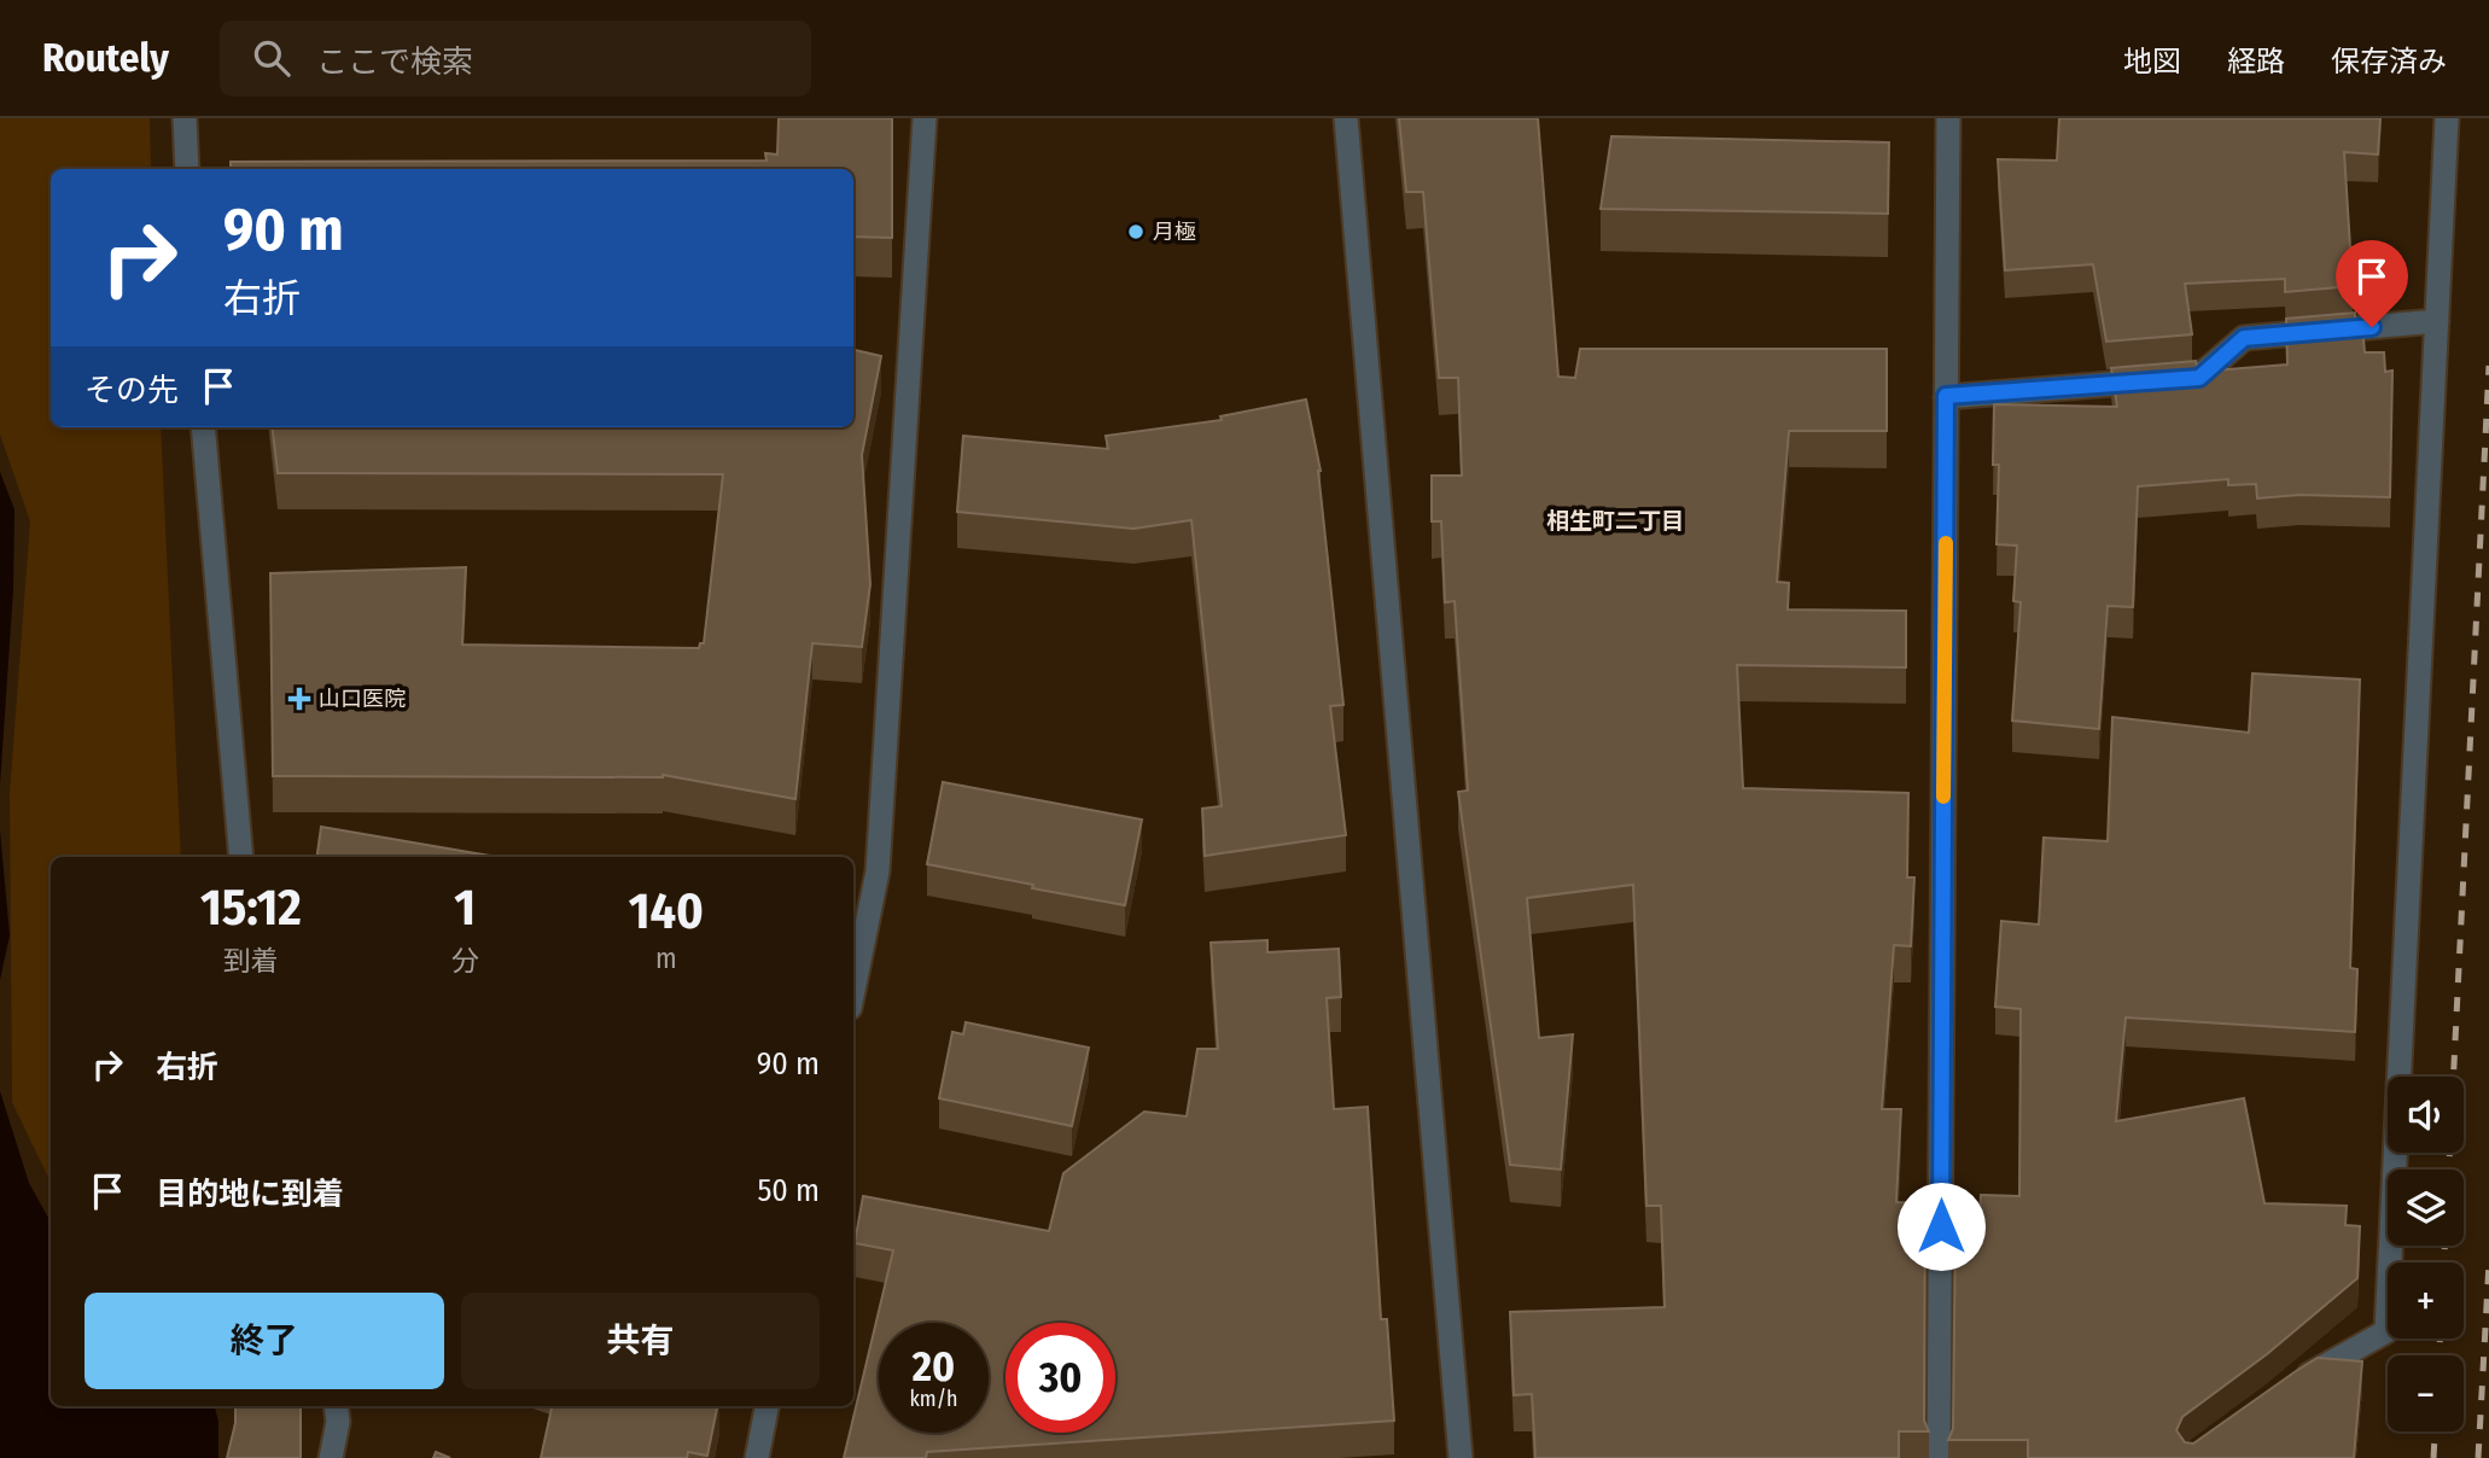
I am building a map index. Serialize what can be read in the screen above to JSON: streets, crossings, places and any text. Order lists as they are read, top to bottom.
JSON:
{
  "districts": ["相生町二丁目"],
  "places": {
    "other": ["月極"],
    "health": ["山口医院"]
  },
  "page": {
    "header": "Routely",
    "search": "ここで検索",
    "nav": ["地図", "経路", "保存済み"],
    "turn": ["90 m", "右折"],
    "then": "その先",
    "eta": [
      "15:12",
      "到着",
      "1",
      "分",
      "140",
      "m"
    ],
    "list": [
      {
        "name": "右折",
        "value": "90 m"
      },
      {
        "name": "目的地に到着",
        "value": "50 m"
      }
    ],
    "map_buttons": ["+", "−"],
    "buttons": ["終了", "共有"],
    "speed": "20 km/h",
    "limit": "30"
  }
}
